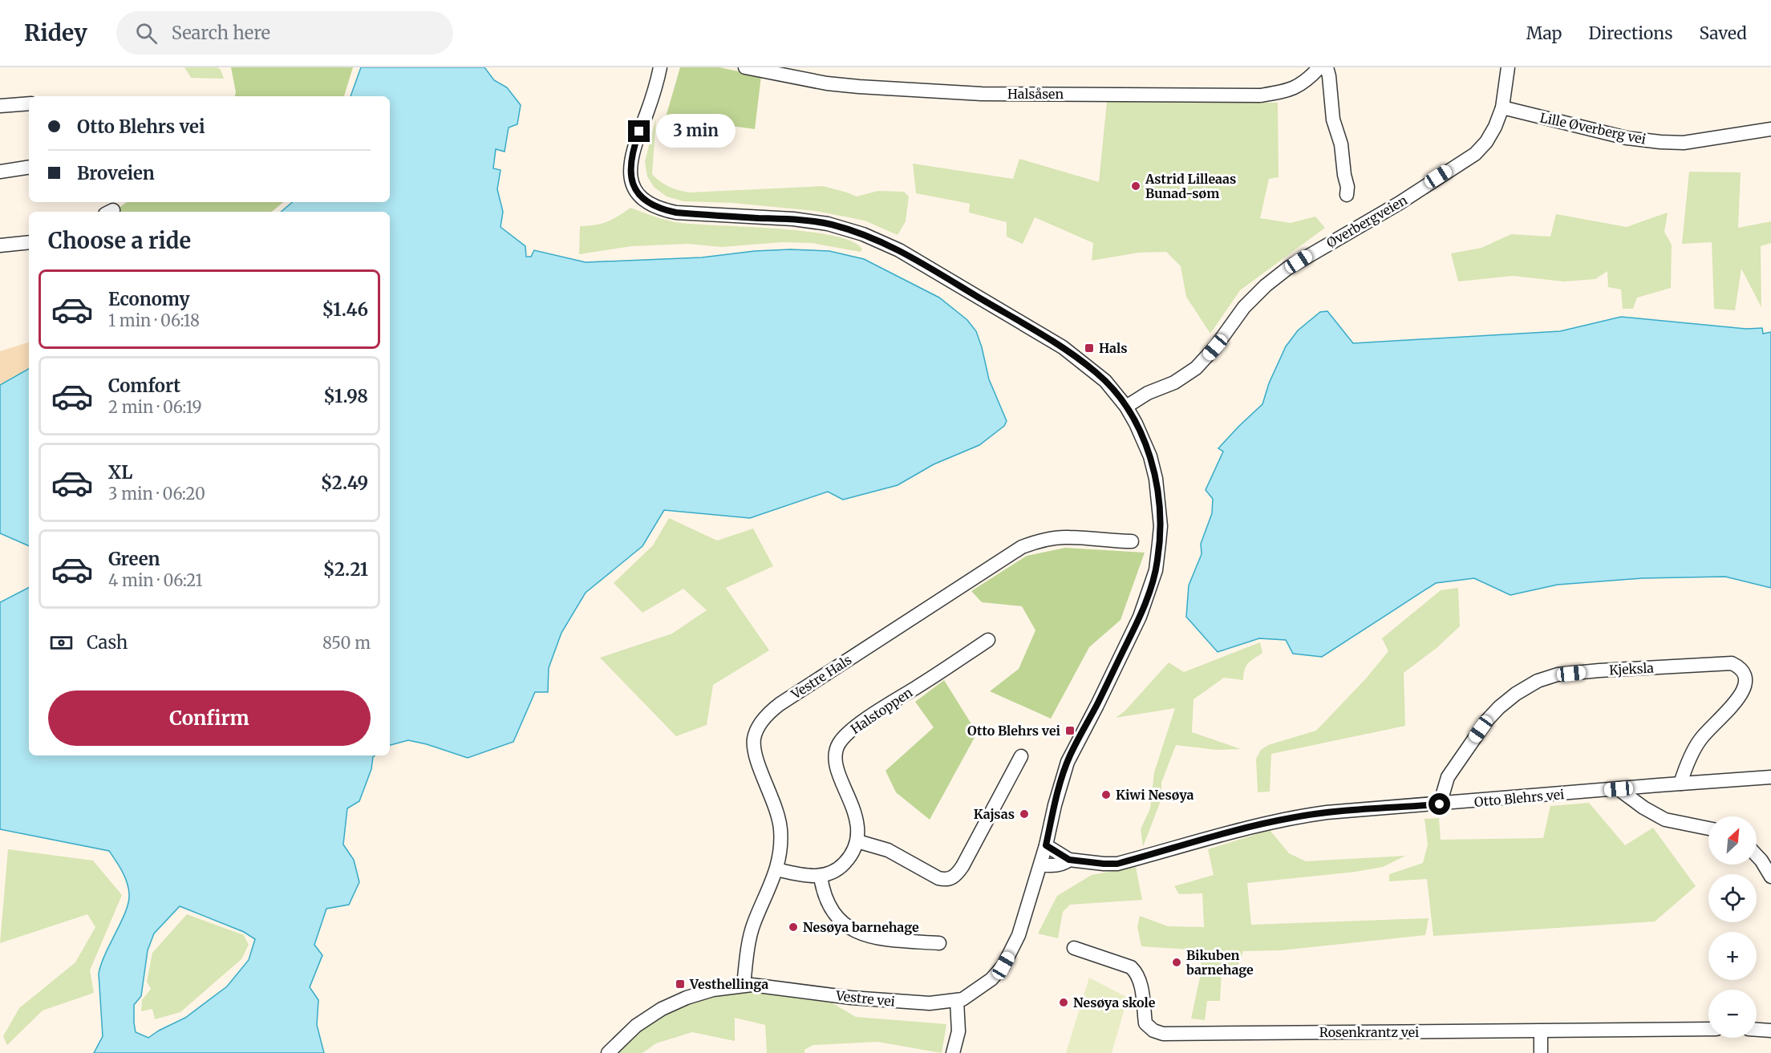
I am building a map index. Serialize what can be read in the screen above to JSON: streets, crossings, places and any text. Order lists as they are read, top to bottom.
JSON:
{
  "streets": {
    "street": [
      "Halsåsen",
      "Lille Øverberg vei",
      "Øverbergveien",
      "Kjeksla",
      "Vestre Hals",
      "Halstoppen",
      "Otto Blehrs vei",
      "Vestre vei",
      "Rosenkrantz vei"
    ]
  },
  "crossings": [
    ["Lille Øverberg vei", "Øverbergveien"],
    ["Øverbergveien", "Vestre vei"],
    ["Kjeksla", "Otto Blehrs vei"],
    ["Vestre Hals", "Vestre vei"],
    ["Otto Blehrs vei", "Vestre vei"]
  ],
  "places": {
    "other": [
      "Astrid Lilleaas Bunad-søm",
      "Kiwi Nesøya",
      "Kajsas",
      "Nesøya barnehage",
      "Bikuben barnehage",
      "Nesøya skole"
    ],
    "transit": ["Hals", "Otto Blehrs vei", "Vesthellinga"]
  },
  "north": "top right",
  "page": {
    "header": "Ridey",
    "search": "Search here",
    "nav": ["Map", "Directions", "Saved"],
    "banner": ["Otto Blehrs vei", "Broveien"],
    "bubble": "3 min",
    "heading": "Choose a ride",
    "list": [
      {
        "name": "Economy",
        "note": "1 min · 06:18",
        "value": "$1.46"
      },
      {
        "name": "Comfort",
        "note": "2 min · 06:19",
        "value": "$1.98"
      },
      {
        "name": "XL",
        "note": "3 min · 06:20",
        "value": "$2.49"
      },
      {
        "name": "Green",
        "note": "4 min · 06:21",
        "value": "$2.21"
      }
    ],
    "pay": ["Cash", "850 m"],
    "buttons": "Confirm",
    "map_buttons": ["+", "−"]
  }
}
